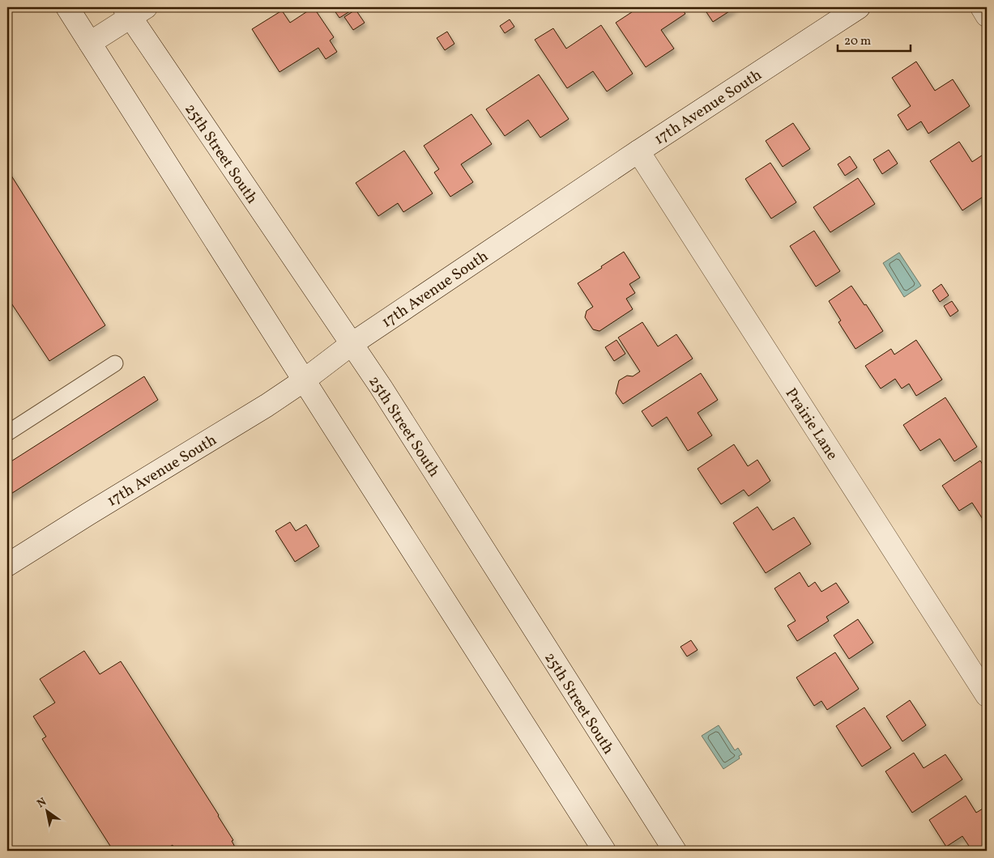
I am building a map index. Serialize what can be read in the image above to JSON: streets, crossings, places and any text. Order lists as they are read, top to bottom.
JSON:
{
  "streets": {
    "main road": ["17th Avenue South", "25th Street South", "Prairie Lane"]
  },
  "crossings": [
    ["17th Avenue South", "25th Street South"],
    ["17th Avenue South", "Prairie Lane"]
  ],
  "scale_bar": "20 m",
  "north": "top left"
}
